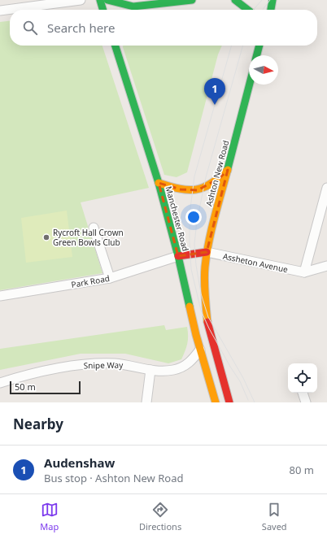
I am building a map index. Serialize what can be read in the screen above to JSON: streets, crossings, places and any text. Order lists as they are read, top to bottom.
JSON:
{
  "streets": {
    "main road": ["Ashton New Road", "Manchester Road"],
    "street": ["Assheton Avenue", "Park Road", "Snipe Way"]
  },
  "crossings": [
    ["Ashton New Road", "Assheton Avenue"],
    ["Manchester Road", "Park Road"],
    ["Manchester Road", "Snipe Way"]
  ],
  "places": ["Rycroft Hall Crown Green Bowls Club"],
  "scale_bar": "50 m",
  "north": "right",
  "page": {
    "search": "Search here",
    "pins": "1",
    "scale": "50 m",
    "heading": "Nearby",
    "list": [
      {
        "mark": "1",
        "name": "Audenshaw",
        "note": "Bus stop · Ashton New Road",
        "value": "80 m"
      }
    ],
    "nav": ["Map", "Directions", "Saved"]
  }
}
